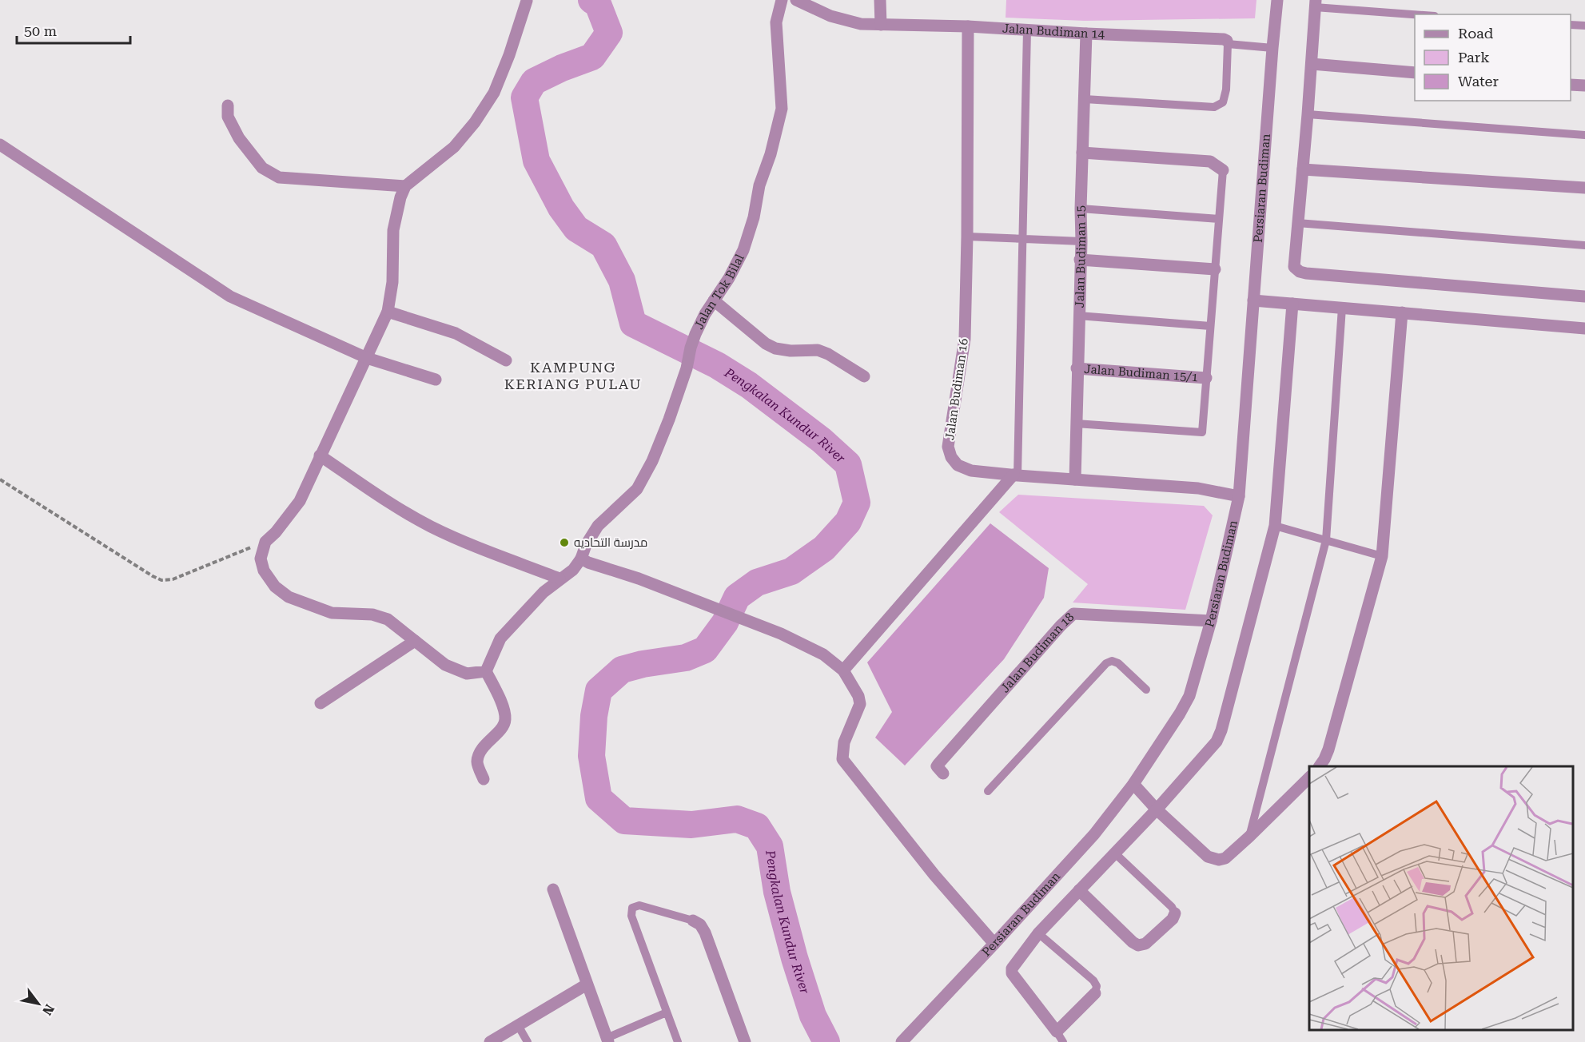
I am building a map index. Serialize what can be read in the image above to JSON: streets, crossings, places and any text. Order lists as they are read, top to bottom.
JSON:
{
  "streets": {
    "street": [
      "Jalan Budiman 14",
      "Persiaran Budiman",
      "Jalan Budiman 15",
      "Jalan Tok Bilal",
      "Jalan Budiman 15/1",
      "Jalan Budiman 16",
      "Jalan Budiman 18"
    ]
  },
  "crossings": [
    ["Jalan Budiman 14", "Jalan Budiman 15"],
    ["Jalan Budiman 14", "Jalan Budiman 16"],
    ["Persiaran Budiman", "Jalan Budiman 16"],
    ["Persiaran Budiman", "Jalan Budiman 18"],
    ["Jalan Budiman 15", "Jalan Budiman 15/1"],
    ["Jalan Budiman 15", "Jalan Budiman 16"]
  ],
  "districts": ["KAMPUNG KERIANG PULAU"],
  "water": ["Pengkalan Kundur River"],
  "places": ["مدرسة التحاديه"],
  "legend": ["Road", "Park", "Water"],
  "scale_bar": "50 m",
  "north": "bottom right"
}
